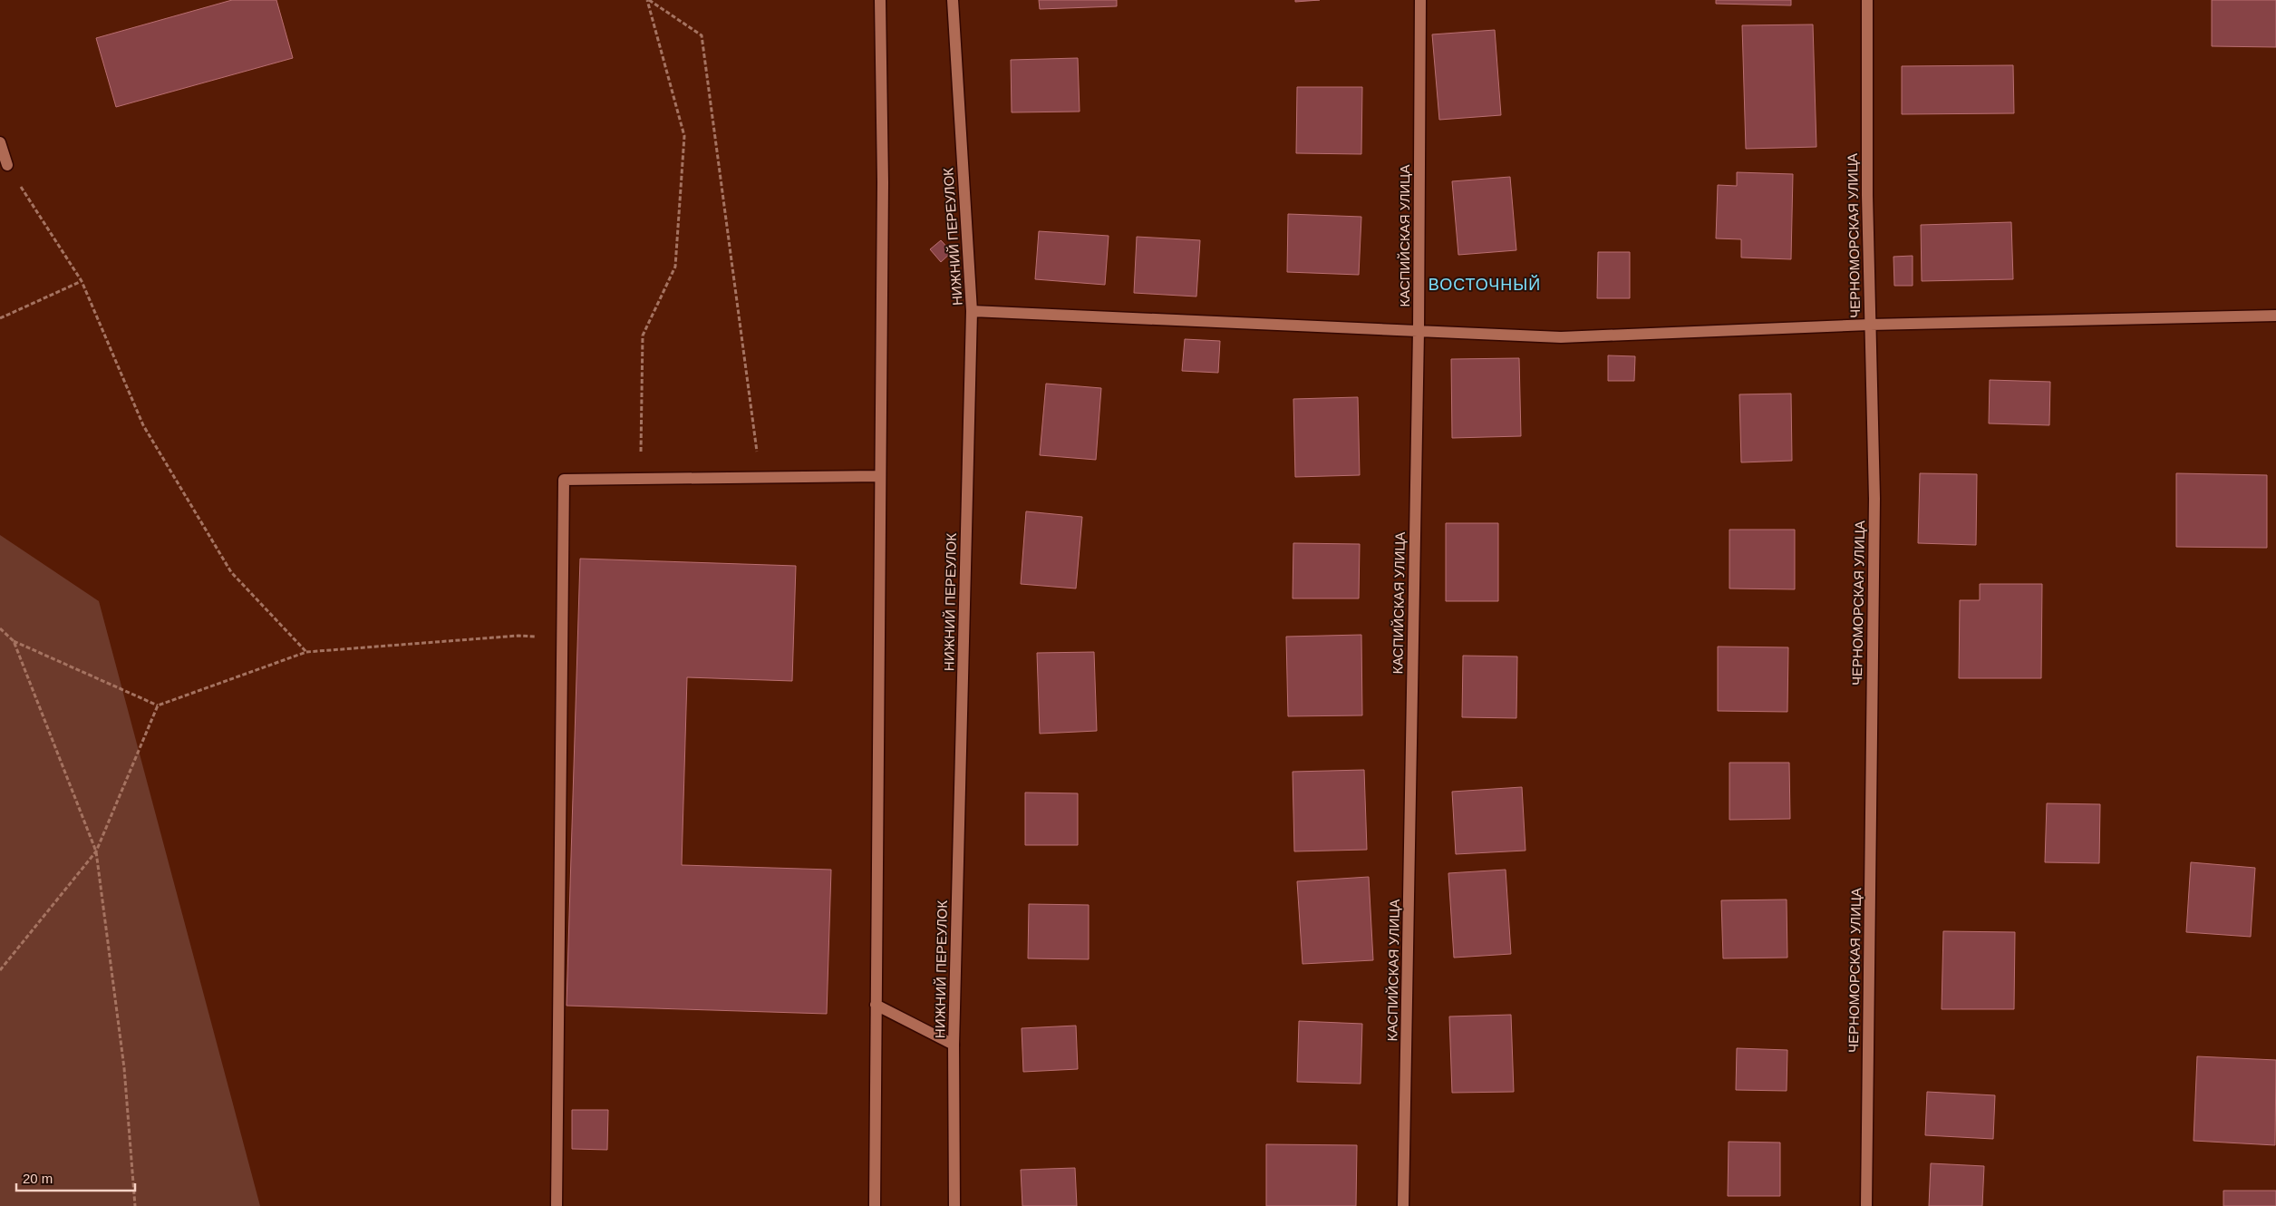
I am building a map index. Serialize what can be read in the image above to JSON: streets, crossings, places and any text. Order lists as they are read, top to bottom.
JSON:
{
  "streets": {
    "street": ["КАСПИЙСКАЯ УЛИЦА", "ЧЕРНОМОРСКАЯ УЛИЦА", "НИЖНИЙ ПЕРЕУЛОК"]
  },
  "districts": ["ВОСТОЧНЫЙ"],
  "scale_bar": "20 m"
}
